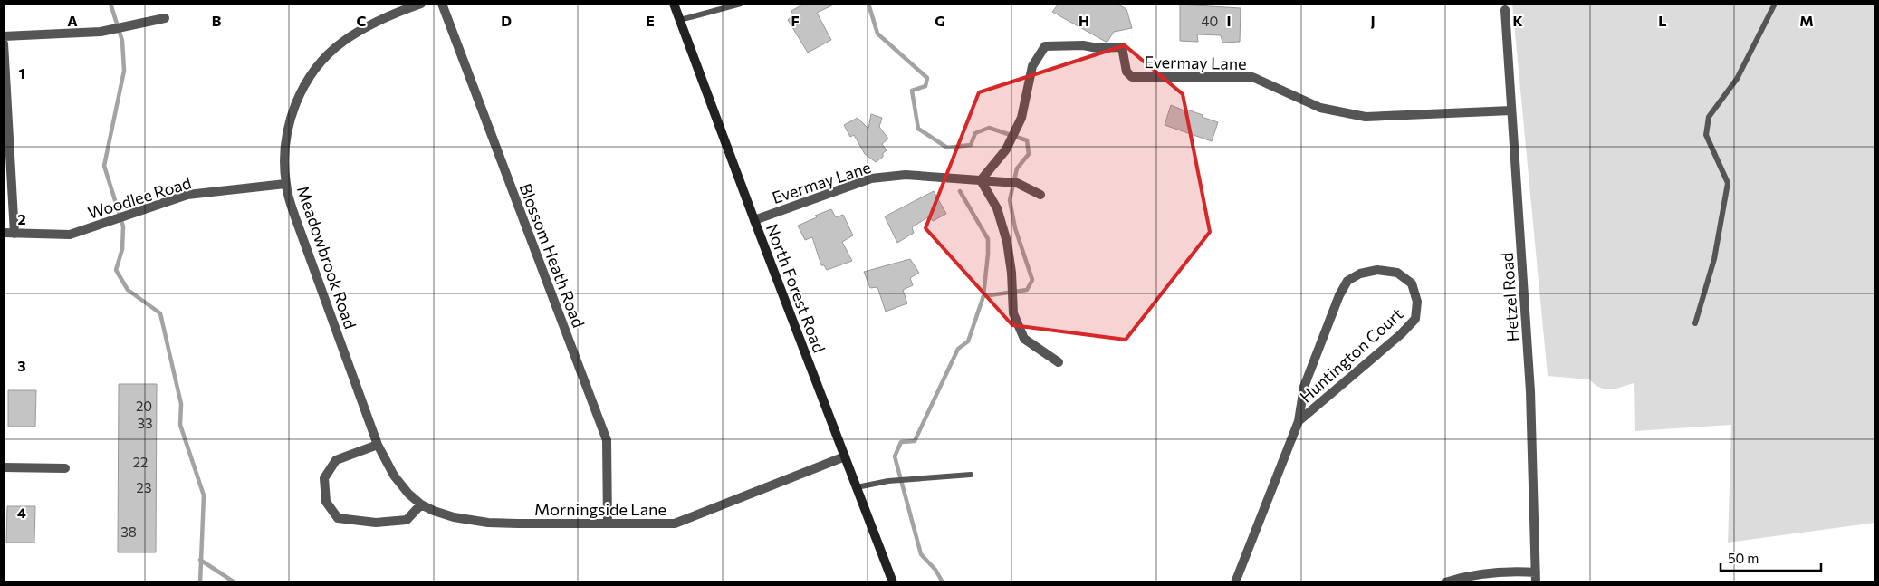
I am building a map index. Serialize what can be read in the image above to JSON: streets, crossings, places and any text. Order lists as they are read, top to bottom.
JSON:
{
  "streets": {
    "main road": ["North Forest Road"],
    "street": [
      "Evermay Lane",
      "Woodlee Road",
      "Blossom Heath Road",
      "Meadowbrook Road",
      "Hetzel Road",
      "Huntington Court",
      "Morningside Lane"
    ]
  },
  "crossings": [
    ["Evermay Lane", "North Forest Road"],
    ["Evermay Lane", "Hetzel Road"],
    ["Woodlee Road", "Meadowbrook Road"],
    ["Blossom Heath Road", "Morningside Lane"],
    ["Meadowbrook Road", "Morningside Lane"],
    ["North Forest Road", "Morningside Lane"]
  ],
  "house_numbers": [
    "40",
    "20",
    "33",
    "22",
    "23",
    "38"
  ],
  "scale_bar": "50 m",
  "grid": {
    "columns": [
      "A",
      "B",
      "C",
      "D",
      "E",
      "F",
      "G",
      "H",
      "I",
      "J",
      "K",
      "L",
      "M"
    ],
    "rows": [
      "1",
      "2",
      "3",
      "4"
    ]
  }
}
